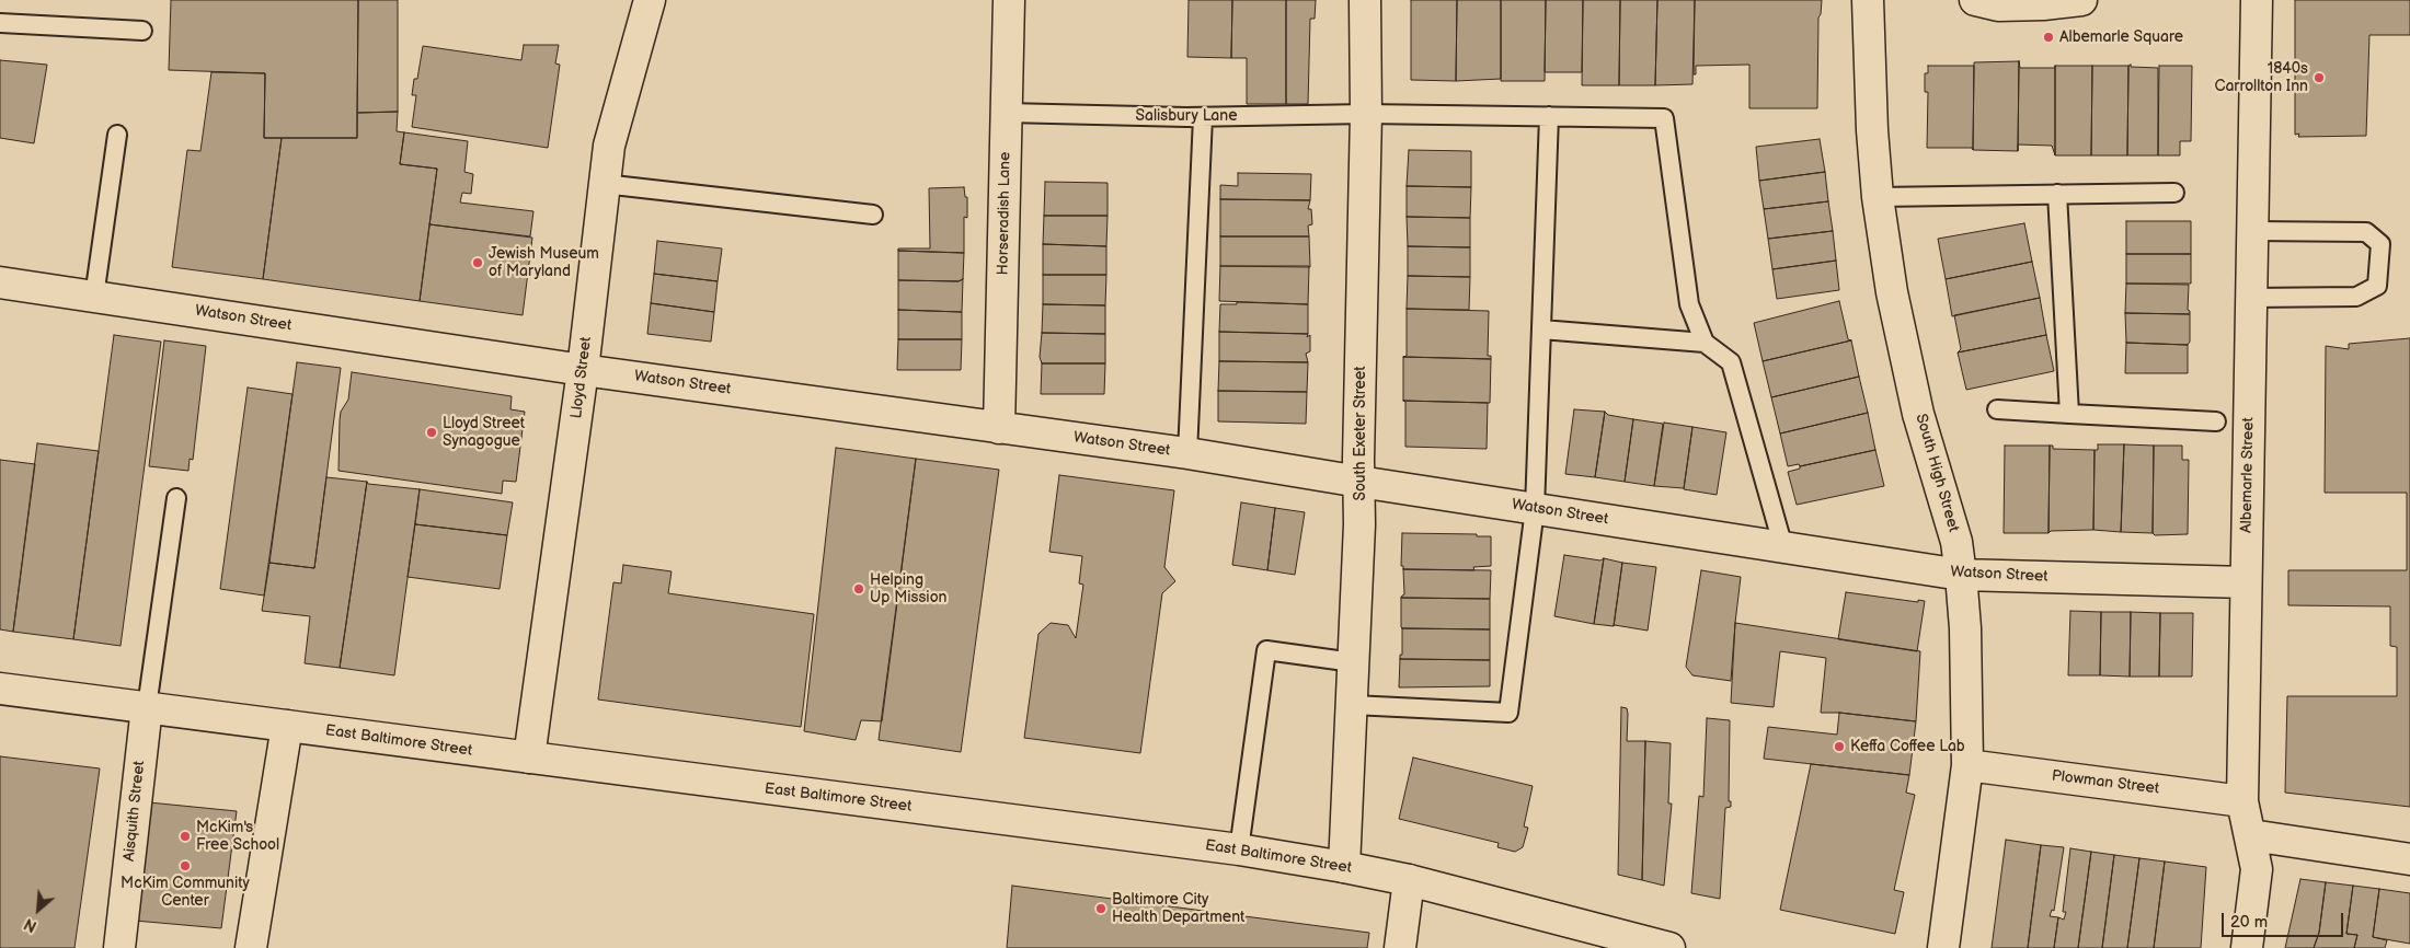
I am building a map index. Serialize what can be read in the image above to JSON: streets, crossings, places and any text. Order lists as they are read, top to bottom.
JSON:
{
  "streets": {
    "street": [
      "Horseradish Lane",
      "Watson Street",
      "Lloyd Street",
      "South Exeter Street",
      "South High Street",
      "Albemarle Street",
      "East Baltimore Street",
      "Plowman Street",
      "Aisquith Street"
    ],
    "lane": ["Salisbury Lane"]
  },
  "crossings": [
    ["Salisbury Lane", "Horseradish Lane"],
    ["Salisbury Lane", "South Exeter Street"],
    ["Horseradish Lane", "Watson Street"],
    ["Watson Street", "Lloyd Street"],
    ["Watson Street", "South Exeter Street"],
    ["Watson Street", "South High Street"],
    ["Watson Street", "Albemarle Street"],
    ["Lloyd Street", "East Baltimore Street"],
    ["South Exeter Street", "East Baltimore Street"],
    ["South High Street", "Plowman Street"],
    ["Albemarle Street", "Plowman Street"],
    ["East Baltimore Street", "Aisquith Street"]
  ],
  "places": [
    "Albemarle Square",
    "1840s Carrollton Inn",
    "Jewish Museum of Maryland",
    "Lloyd Street Synagogue",
    "Helping Up Mission",
    "Keffa Coffee Lab",
    "McKim's Free School",
    "McKim Community Center",
    "Baltimore City Health Department"
  ],
  "scale_bar": "20 m",
  "north": "bottom left"
}
